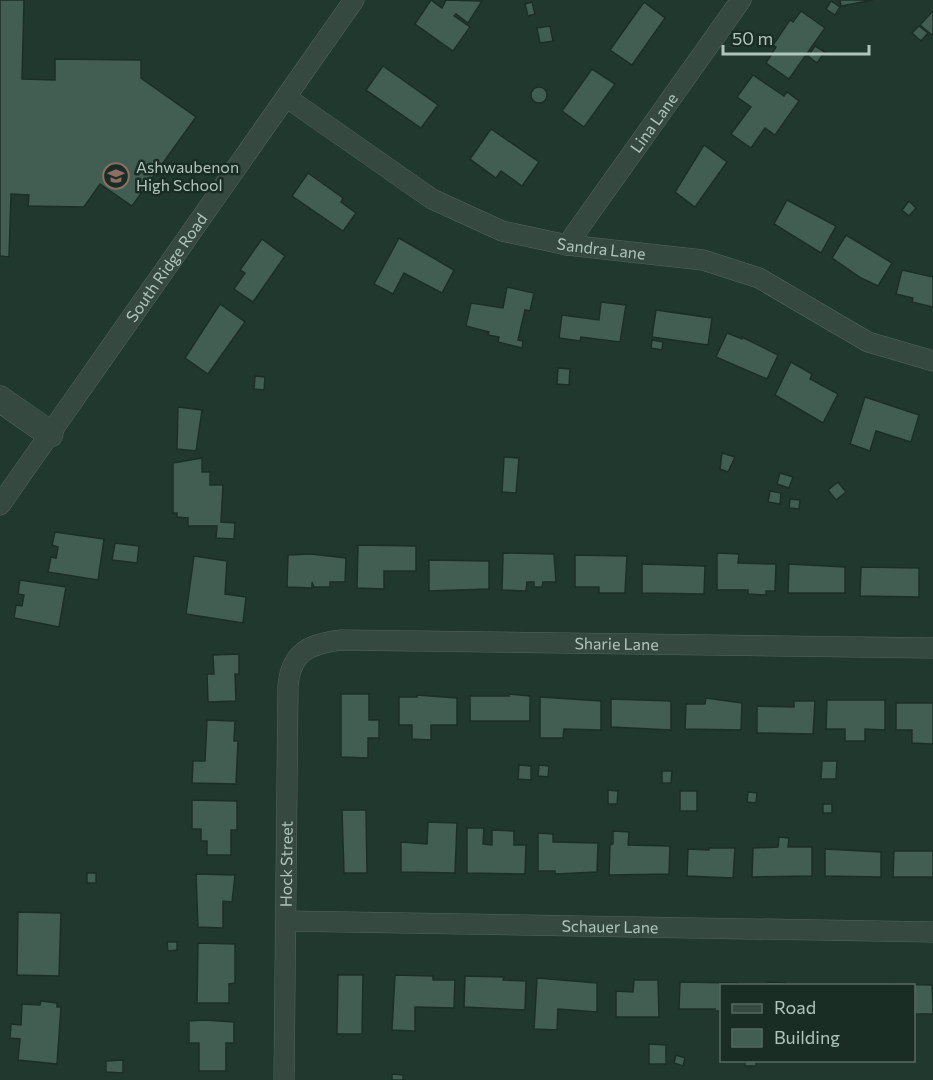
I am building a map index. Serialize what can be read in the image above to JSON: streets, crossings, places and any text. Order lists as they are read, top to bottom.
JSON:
{
  "streets": {
    "street": [
      "Lina Lane",
      "Sandra Lane",
      "South Ridge Road",
      "Sharie Lane",
      "Hock Street",
      "Schauer Lane"
    ]
  },
  "crossings": [
    ["Lina Lane", "Sandra Lane"],
    ["Sandra Lane", "South Ridge Road"],
    ["Sharie Lane", "Hock Street"],
    ["Hock Street", "Schauer Lane"]
  ],
  "places": {
    "school or university": ["Ashwaubenon High School"]
  },
  "legend": ["Road", "Building"],
  "scale_bar": "50 m"
}
